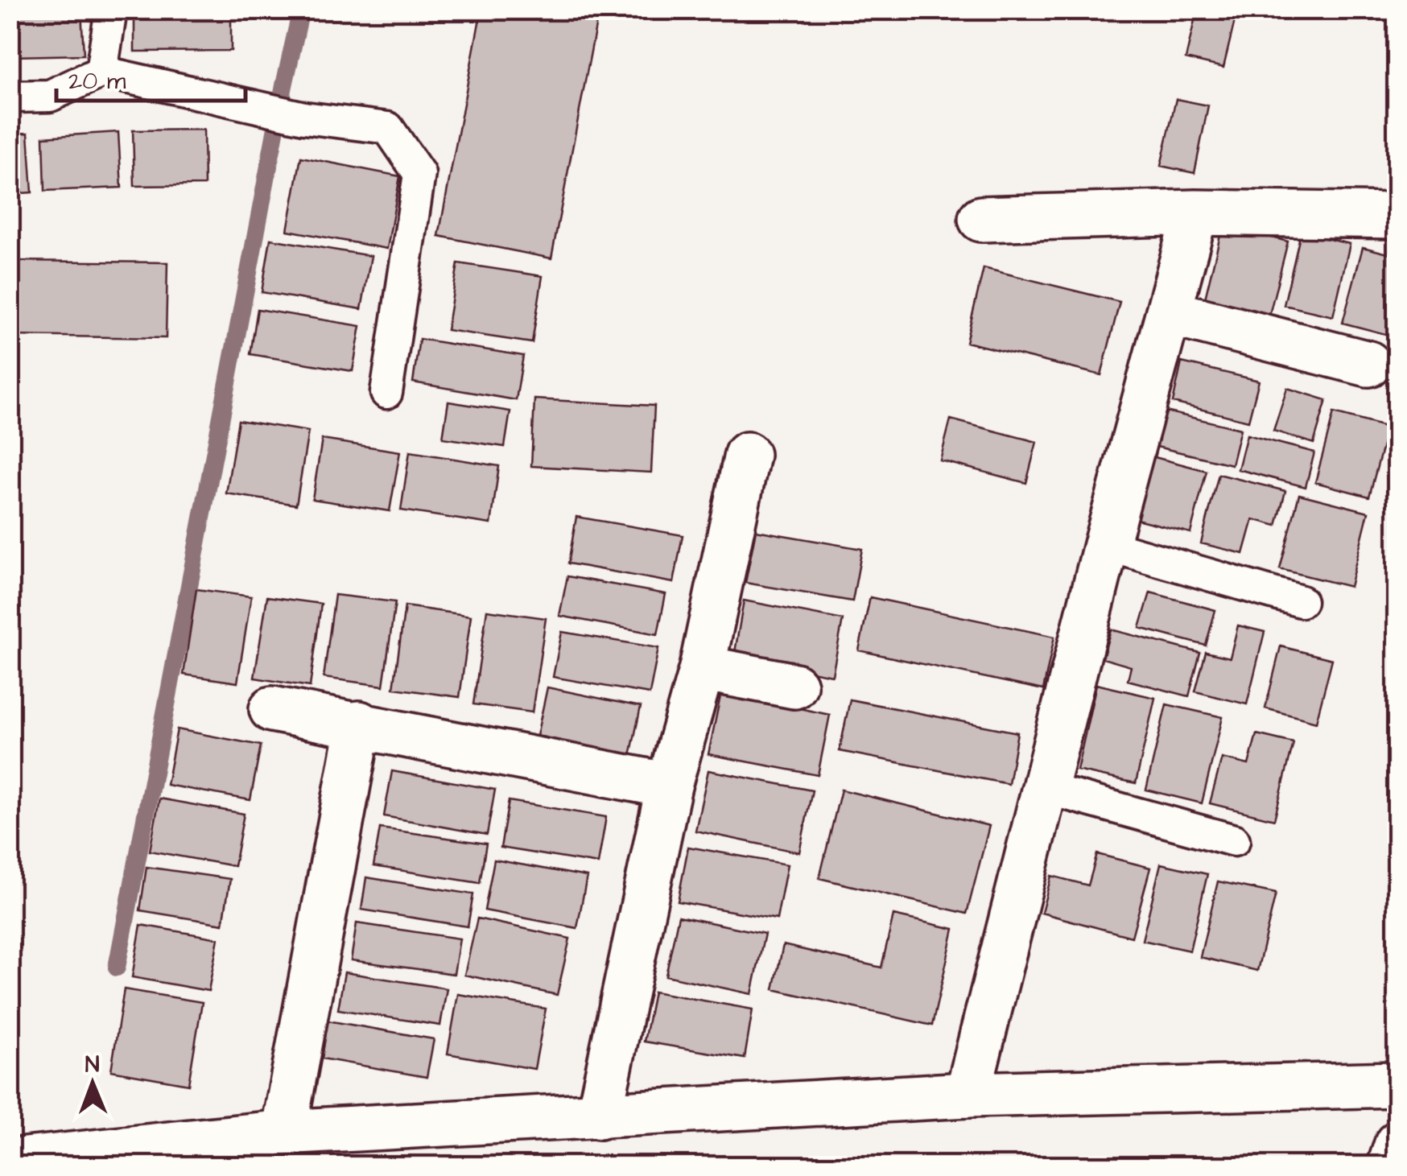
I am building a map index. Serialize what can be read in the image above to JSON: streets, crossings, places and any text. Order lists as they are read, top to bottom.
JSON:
{
  "scale_bar": "20 m",
  "north": "top"
}
